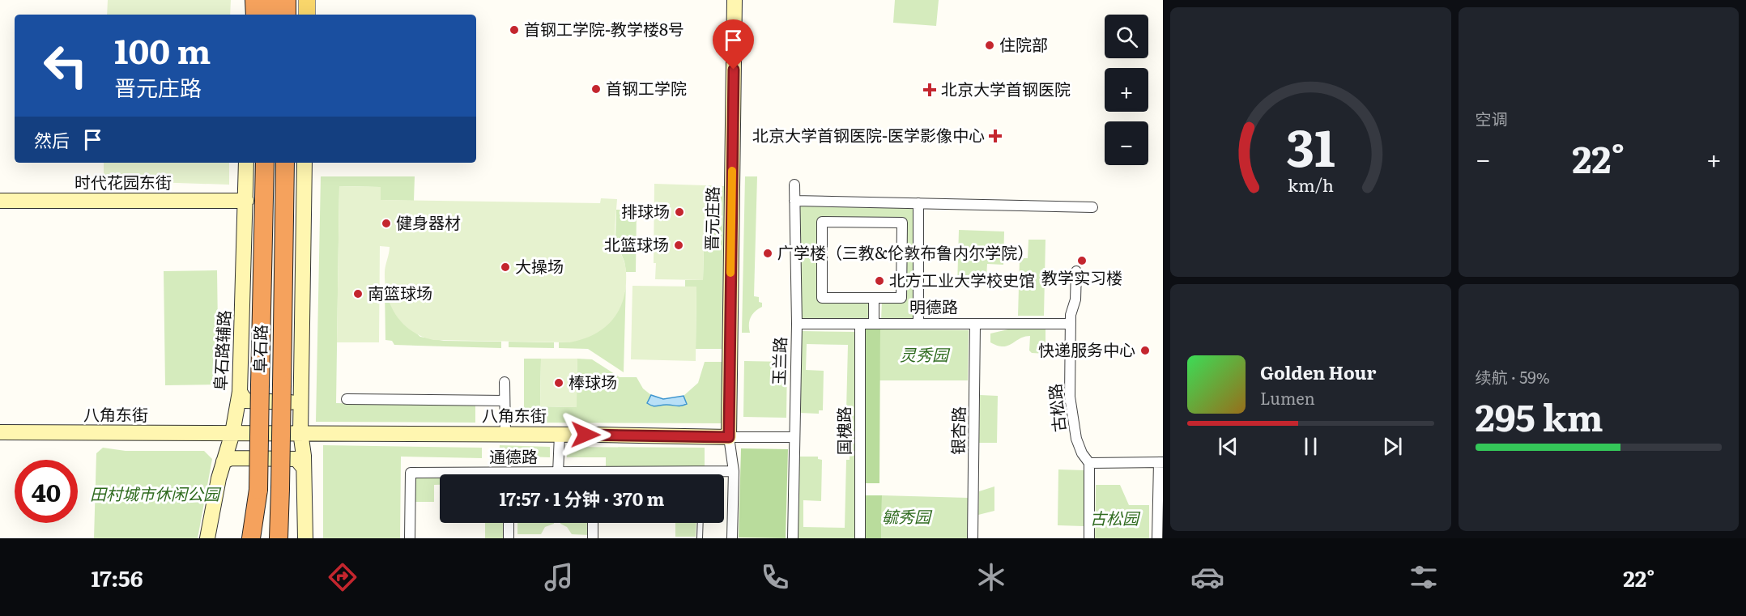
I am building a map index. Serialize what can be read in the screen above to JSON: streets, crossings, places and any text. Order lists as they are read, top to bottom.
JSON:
{
  "streets": {
    "highway": ["阜石路"],
    "street": [
      "时代花园东街",
      "晋元庄路",
      "明德路",
      "阜石路辅路",
      "玉兰路",
      "古松路",
      "八角东街",
      "国槐路",
      "银杏路",
      "通德路"
    ]
  },
  "crossings": [
    ["时代花园东街", "阜石路辅路"],
    ["晋元庄路", "八角东街"],
    ["明德路", "玉兰路"],
    ["明德路", "古松路"],
    ["明德路", "国槐路"],
    ["明德路", "银杏路"],
    ["阜石路辅路", "八角东街"]
  ],
  "parks": [
    "灵秀园",
    "田村城市休闲公园",
    "毓秀园",
    "古松园"
  ],
  "places": {
    "other": [
      "首钢工学院-教学楼8号",
      "住院部",
      "首钢工学院",
      "排球场",
      "健身器材",
      "北篮球场",
      "广学楼（三教&伦敦布鲁内尔学院）",
      "教学实习楼",
      "大操场",
      "北方工业大学校史馆",
      "南篮球场",
      "快递服务中心",
      "棒球场"
    ],
    "health": ["北京大学首钢医院", "北京大学首钢医院-医学影像中心"]
  },
  "page": {
    "tile": [
      "空调",
      ["续航 · 59%", "295 km"]
    ],
    "map_buttons": ["+", "−"],
    "turn": ["100 m", "晋元庄路"],
    "then": "然后",
    "heat": ["−", "22°", "+"],
    "song": ["Golden Hour", "Lumen"],
    "limit": "40",
    "trip": "17:57 · 1 分钟 · 370 m",
    "tabs": ["17:56", "22°"],
    "gauge": ["31", "km/h"]
  }
}
